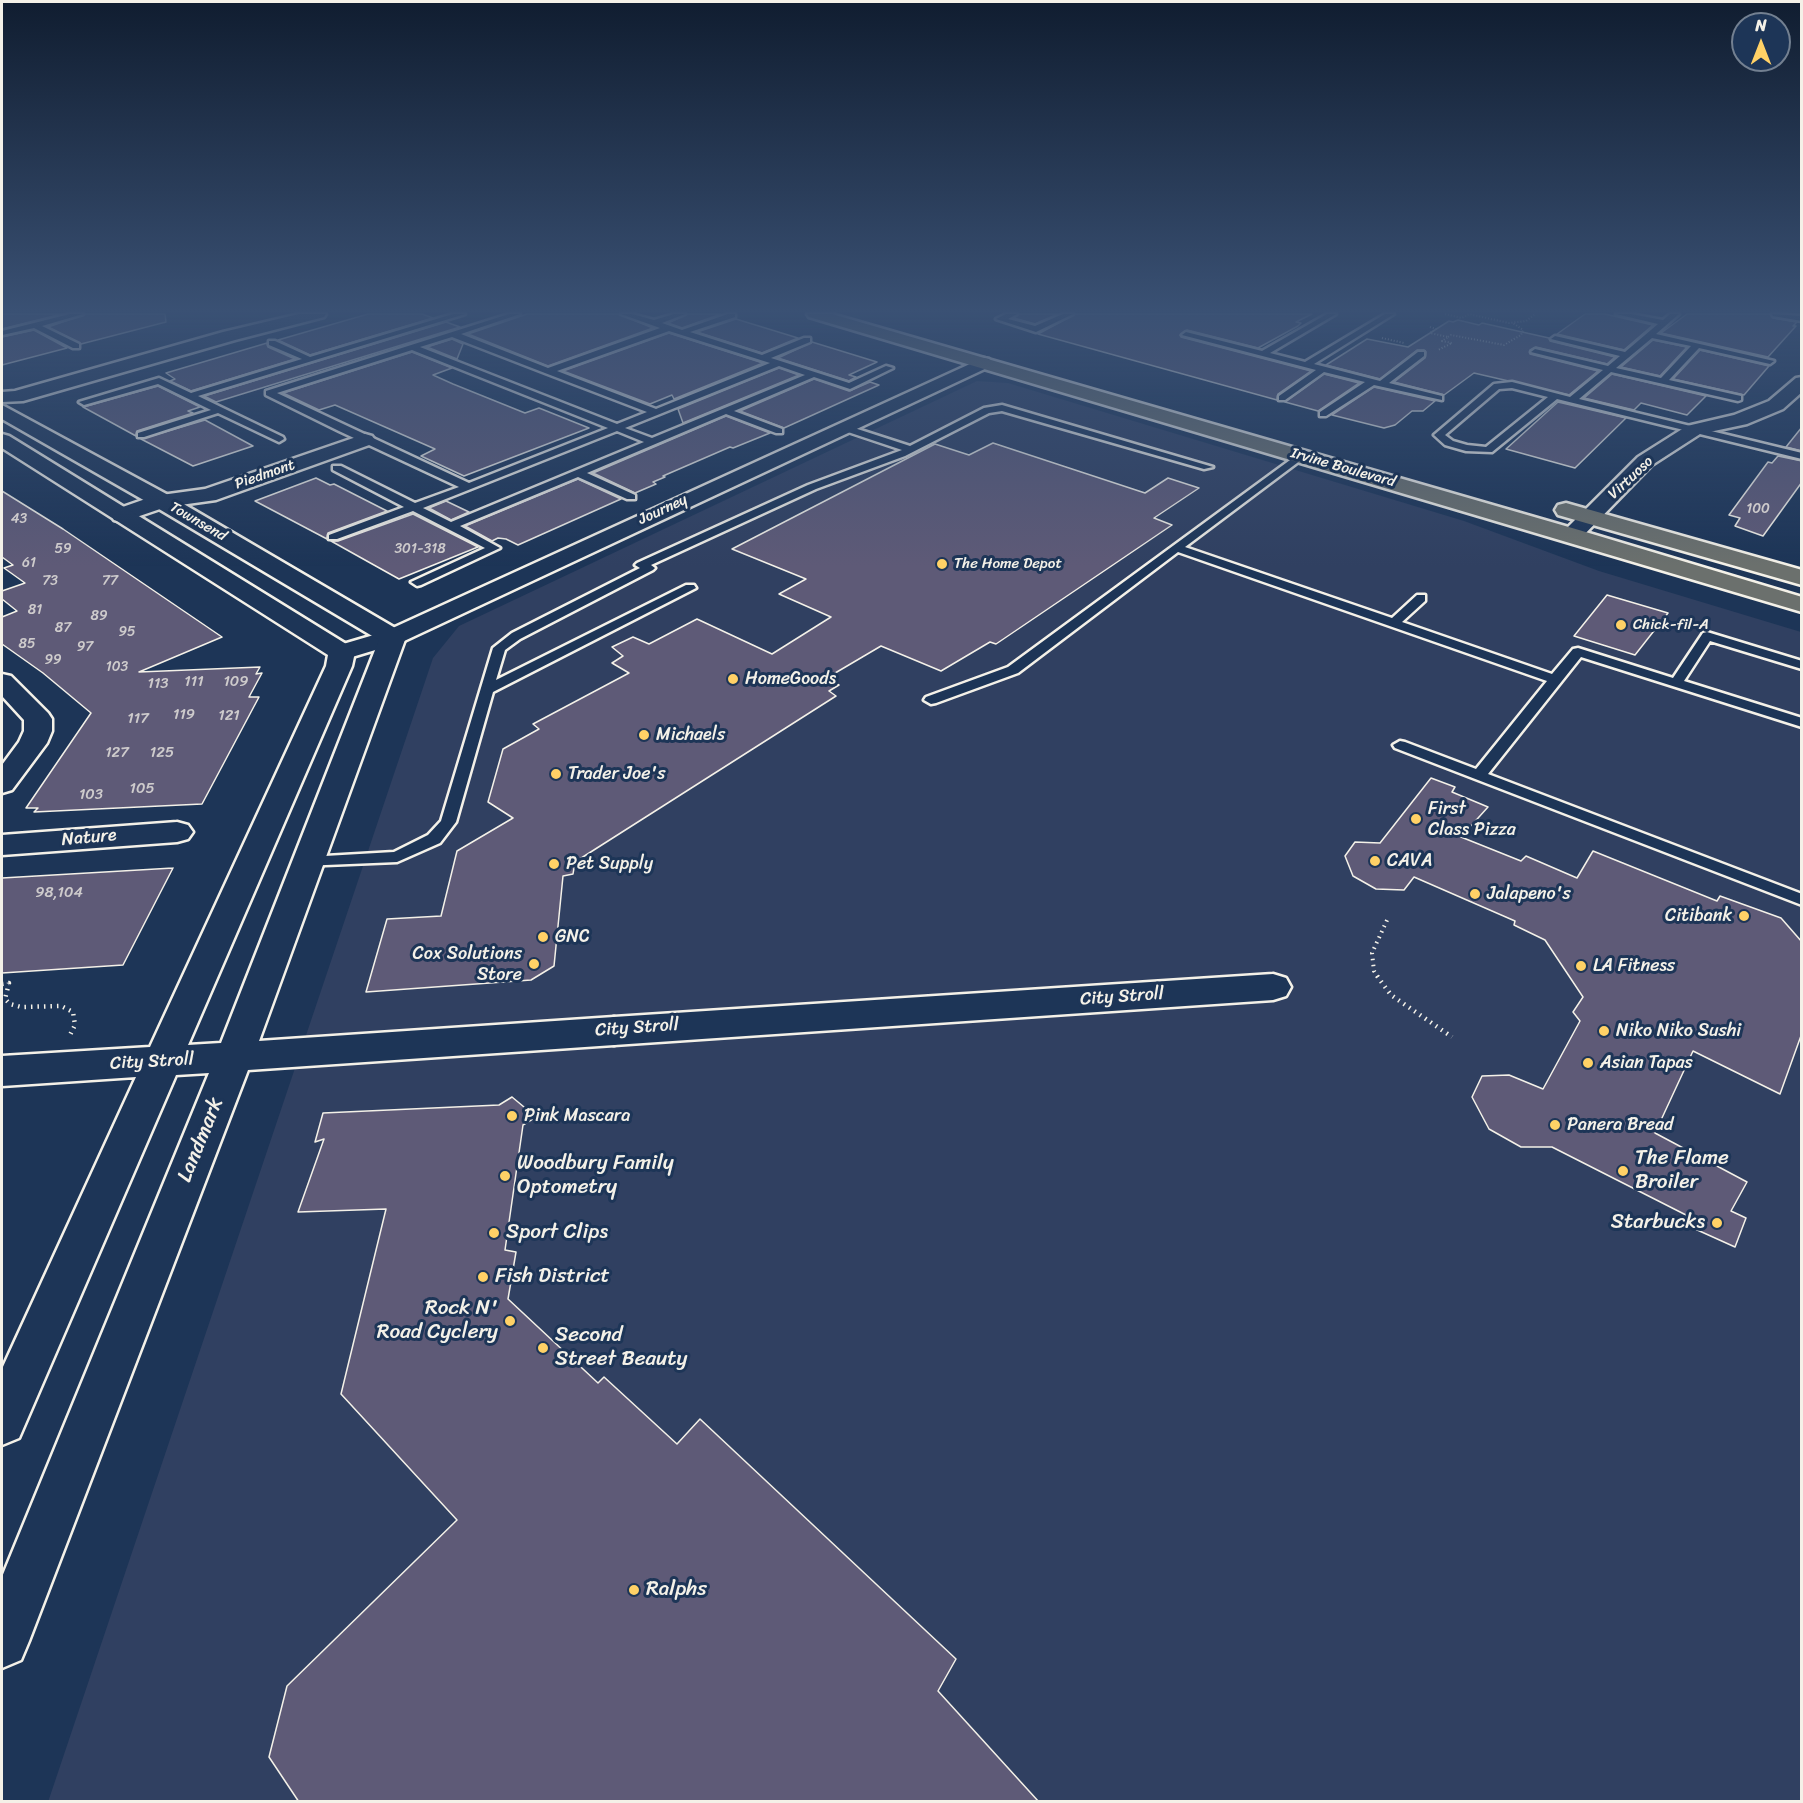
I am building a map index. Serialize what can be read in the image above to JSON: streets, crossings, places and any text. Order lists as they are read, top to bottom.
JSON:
{
  "streets": {
    "main road": ["Irvine Boulevard"],
    "street": [
      "Piedmont",
      "Virtuoso",
      "Journey",
      "Townsend",
      "Nature",
      "City Stroll",
      "Landmark"
    ]
  },
  "crossings": [
    ["Irvine Boulevard", "Virtuoso"],
    ["Piedmont", "Townsend"],
    ["Journey", "Townsend"],
    ["Journey", "Landmark"],
    ["Townsend", "Landmark"],
    ["City Stroll", "Landmark"]
  ],
  "places": [
    "The Home Depot",
    "Chick-fil-A",
    "HomeGoods",
    "Michaels",
    "Trader Joe's",
    "First Class Pizza",
    "CAVA",
    "Pet Supply",
    "Jalapeno's",
    "Citibank",
    "GNC",
    "Cox Solutions Store",
    "LA Fitness",
    "Niko Niko Sushi",
    "Asian Tapas",
    "Pink Mascara",
    "Panera Bread",
    "The Flame Broiler",
    "Woodbury Family Optometry",
    "Starbucks",
    "Sport Clips",
    "Fish District",
    "Rock N' Road Cyclery",
    "Second Street Beauty",
    "Ralphs"
  ],
  "house_numbers": [
    "100",
    "43",
    "59",
    "301-318",
    "61",
    "73",
    "77",
    "81",
    "89",
    "87",
    "95",
    "85",
    "97",
    "99",
    "103",
    "111",
    "109",
    "113",
    "119",
    "121",
    "117",
    "127",
    "125",
    "105",
    "103",
    "98,104"
  ],
  "north": "top"
}
